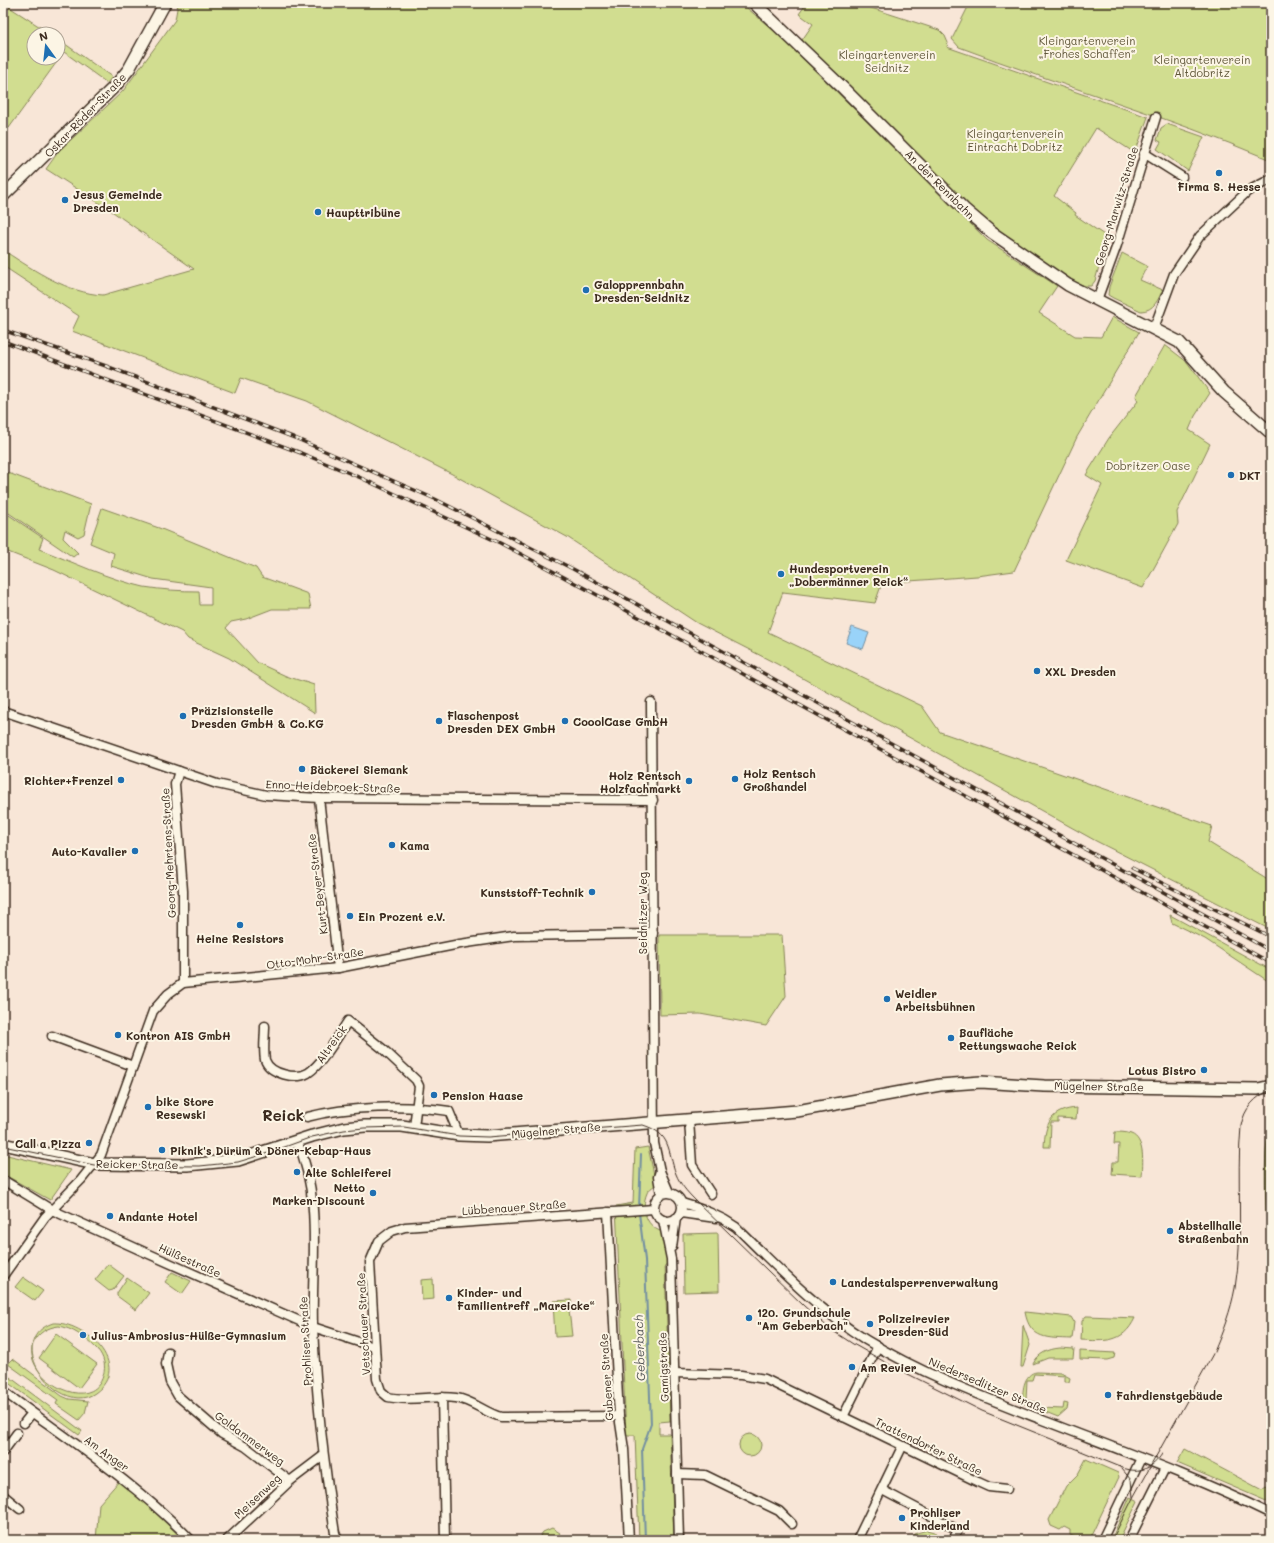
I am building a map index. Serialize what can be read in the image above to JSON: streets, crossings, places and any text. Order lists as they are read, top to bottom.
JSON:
{
  "streets": {
    "street": [
      "Oskar-Röder-Straße",
      "An der Rennbahn",
      "Georg-Marwitz-Straße",
      "Enno-Heidebroek-Straße",
      "Georg-Mehrtens-Straße",
      "Kurt-Beyer-Straße",
      "Seidnitzer Weg",
      "Otto-Mohr-Straße",
      "Altreick",
      "Mügelner Straße",
      "Reicker Straße",
      "Lübbenauer Straße",
      "Hülßestraße",
      "Vetschauer Straße",
      "Prohliser Straße",
      "Gamigstraße",
      "Gubener Straße",
      "Niedersedlitzer Straße",
      "Goldammerweg",
      "Trattendorfer Straße",
      "Am Anger",
      "Meisenweg"
    ]
  },
  "crossings": [
    ["An der Rennbahn", "Georg-Marwitz-Straße"],
    ["Enno-Heidebroek-Straße", "Georg-Mehrtens-Straße"],
    ["Enno-Heidebroek-Straße", "Kurt-Beyer-Straße"],
    ["Enno-Heidebroek-Straße", "Seidnitzer Weg"],
    ["Georg-Mehrtens-Straße", "Otto-Mohr-Straße"],
    ["Kurt-Beyer-Straße", "Otto-Mohr-Straße"],
    ["Seidnitzer Weg", "Otto-Mohr-Straße"],
    ["Seidnitzer Weg", "Mügelner Straße"],
    ["Reicker Straße", "Prohliser Straße"],
    ["Lübbenauer Straße", "Vetschauer Straße"],
    ["Lübbenauer Straße", "Gamigstraße"],
    ["Lübbenauer Straße", "Gubener Straße"],
    ["Lübbenauer Straße", "Niedersedlitzer Straße"],
    ["Hülßestraße", "Vetschauer Straße"],
    ["Hülßestraße", "Prohliser Straße"],
    ["Vetschauer Straße", "Gubener Straße"],
    ["Prohliser Straße", "Meisenweg"],
    ["Gamigstraße", "Niedersedlitzer Straße"],
    ["Gamigstraße", "Trattendorfer Straße"],
    ["Goldammerweg", "Meisenweg"]
  ],
  "districts": ["Reick"],
  "water": ["Geberbach"],
  "parks": [
    "Kleingartenverein „Frohes Schaffen“",
    "Kleingartenverein Seidnitz",
    "Kleingartenverein Altdobritz",
    "Kleingartenverein Eintracht Dobritz",
    "Dobritzer Oase"
  ],
  "places": [
    "Firma S. Hesse",
    "Jesus Gemeinde Dresden",
    "Haupttribüne",
    "Galopprennbahn Dresden-Seidnitz",
    "DKT",
    "Hundesportverein „Dobermänner Reick“",
    "XXL Dresden",
    "Präzisionsteile Dresden GmbH & Co.KG",
    "Flaschenpost Dresden DEX GmbH",
    "CooolCase GmbH",
    "Bäckerei Siemank",
    "Holz Rentsch Großhandel",
    "Richter+Frenzel",
    "Holz Rentsch Holzfachmarkt",
    "Kama",
    "Auto-Kavalier",
    "Kunststoff-Technik",
    "Ein Prozent e.V.",
    "Heine Resistors",
    "Weidler Arbeitsbühnen",
    "Kontron AIS GmbH",
    "Baufläche Rettungswache Reick",
    "Lotus Bistro",
    "Pension Haase",
    "bike Store Resewski",
    "Call a Pizza",
    "Piknik's Dürüm & Döner-Kebap-Haus",
    "Alte Schleiferei",
    "Netto Marken-Discount",
    "Andante Hotel",
    "Abstellhalle Straßenbahn",
    "Landestalsperrenverwaltung",
    "Kinder- und Familientreff „Mareicke“",
    "120. Grundschule \"Am Geberbach\"",
    "Polizeirevier Dresden-Süd",
    "Julius-Ambrosius-Hülße-Gymnasium",
    "Am Revier",
    "Fahrdienstgebäude",
    "Prohliser Kinderland"
  ],
  "north": "top"
}
